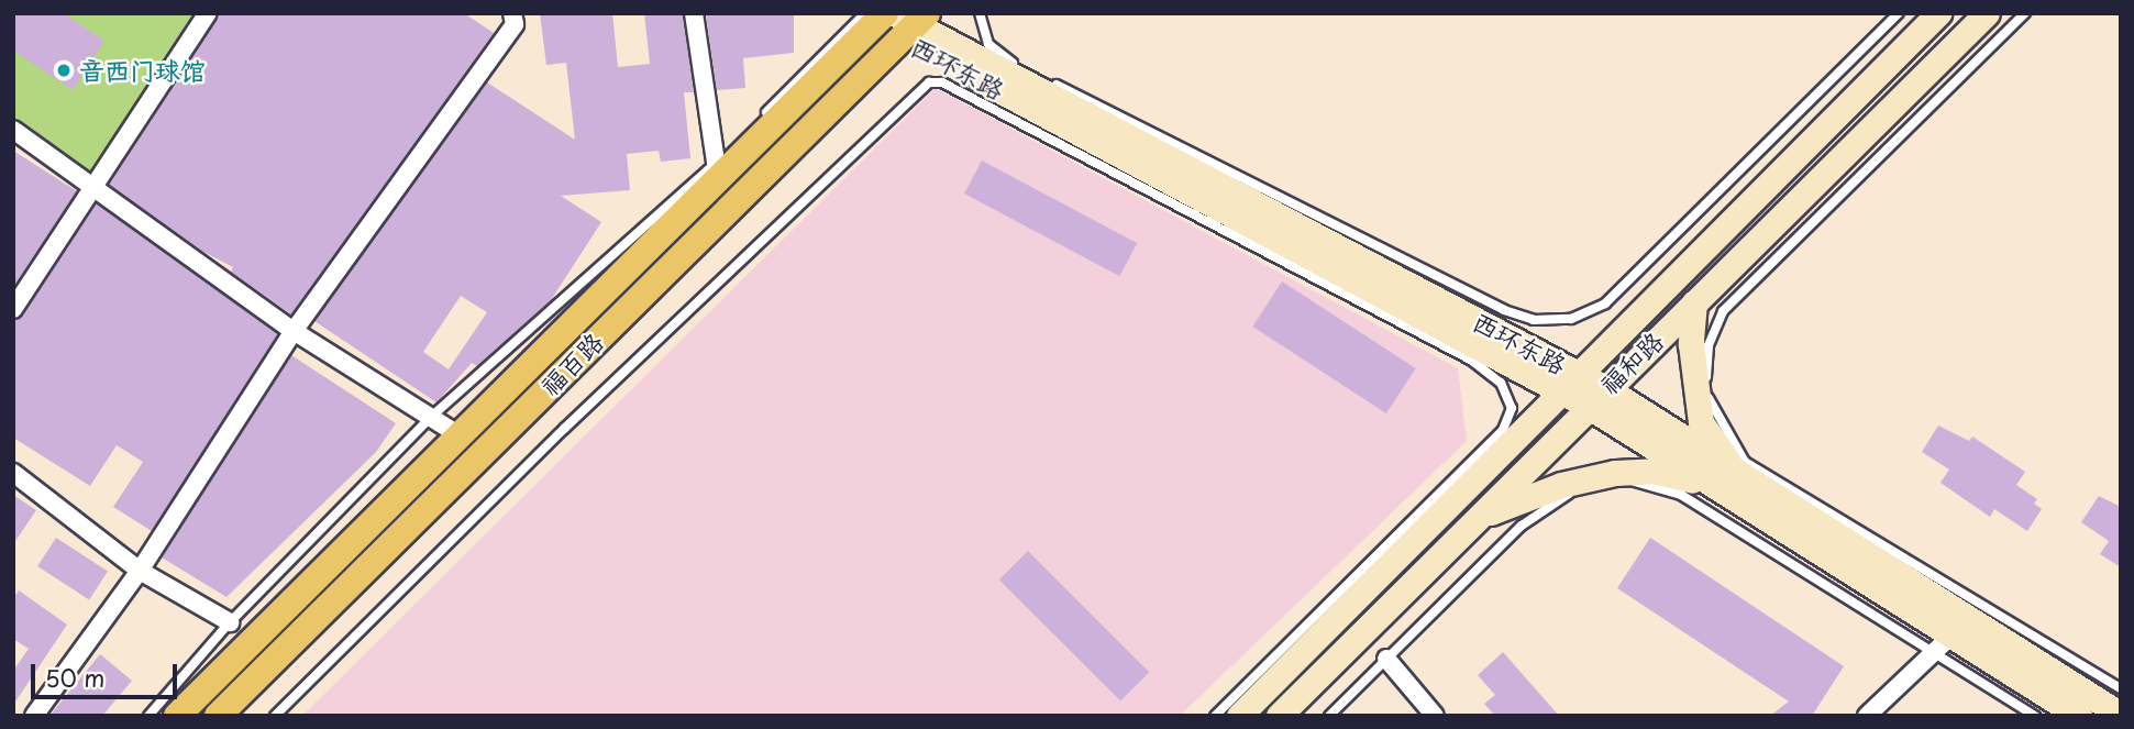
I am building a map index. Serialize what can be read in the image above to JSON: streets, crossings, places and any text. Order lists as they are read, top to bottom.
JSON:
{
  "streets": {
    "main road": ["福百路"],
    "street": ["西环东路", "福和路"]
  },
  "crossings": [
    ["西环东路", "福和路"],
    ["西环东路", "福百路"]
  ],
  "places": ["音西门球馆"],
  "scale_bar": "50 m"
}
